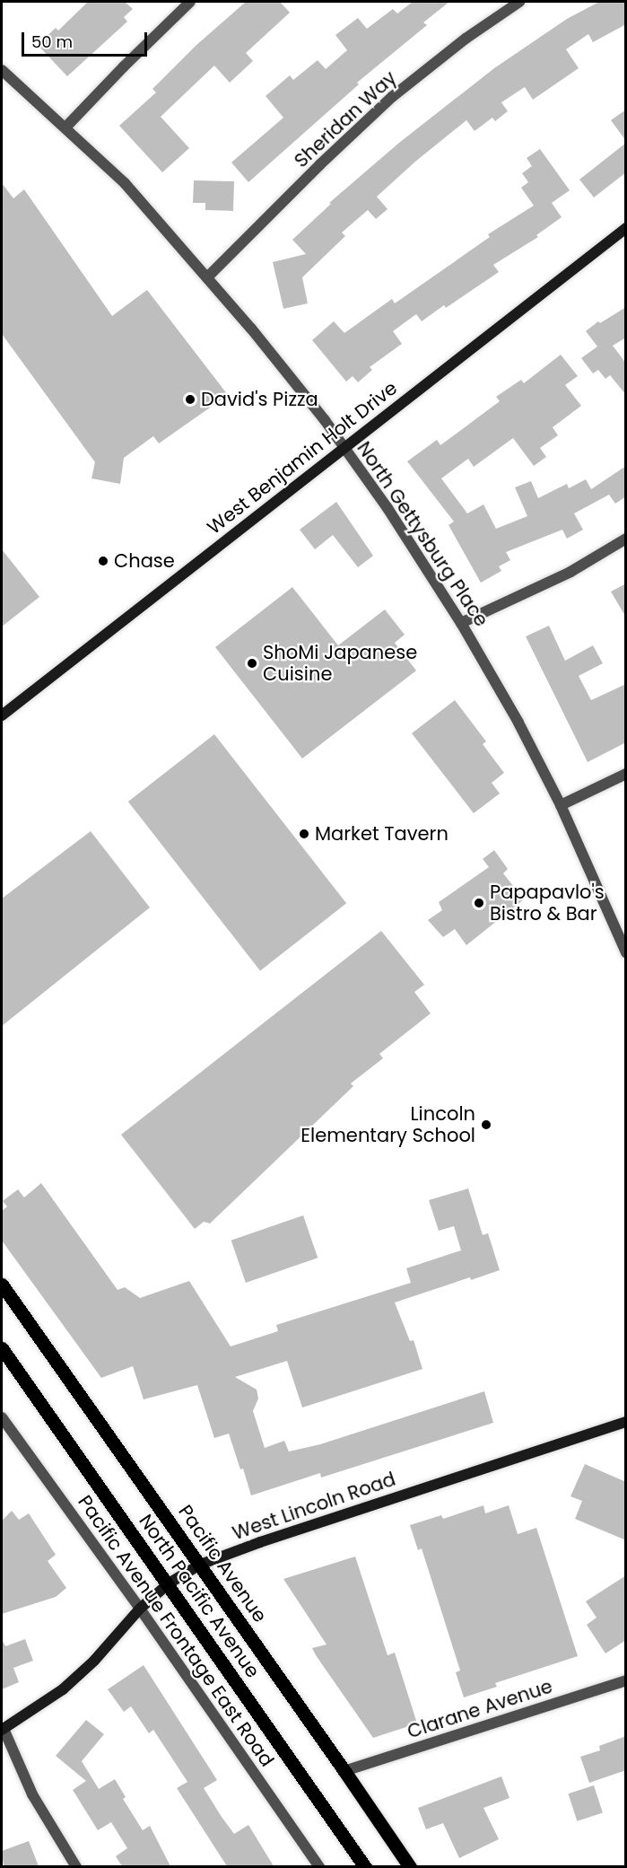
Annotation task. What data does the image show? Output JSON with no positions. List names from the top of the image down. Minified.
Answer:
{"streets":{"main road":["West Benjamin Holt Drive","West Lincoln Road","Pacific Avenue","North Pacific Avenue"],"street":["Sheridan Way","North Gettysburg Place","Pacific Avenue Frontage East Road","Clarane Avenue"]},"crossings":[["Sheridan Way","North Gettysburg Place"],["West Benjamin Holt Drive","North Gettysburg Place"],["West Lincoln Road","Pacific Avenue"],["West Lincoln Road","North Pacific Avenue"],["West Lincoln Road","Pacific Avenue Frontage East Road"],["Pacific Avenue","Clarane Avenue"]],"places":["David's Pizza","Chase","ShoMi Japanese Cuisine","Market Tavern","Papapavlo's Bistro & Bar","Lincoln Elementary School"],"scale_bar":"50 m"}
